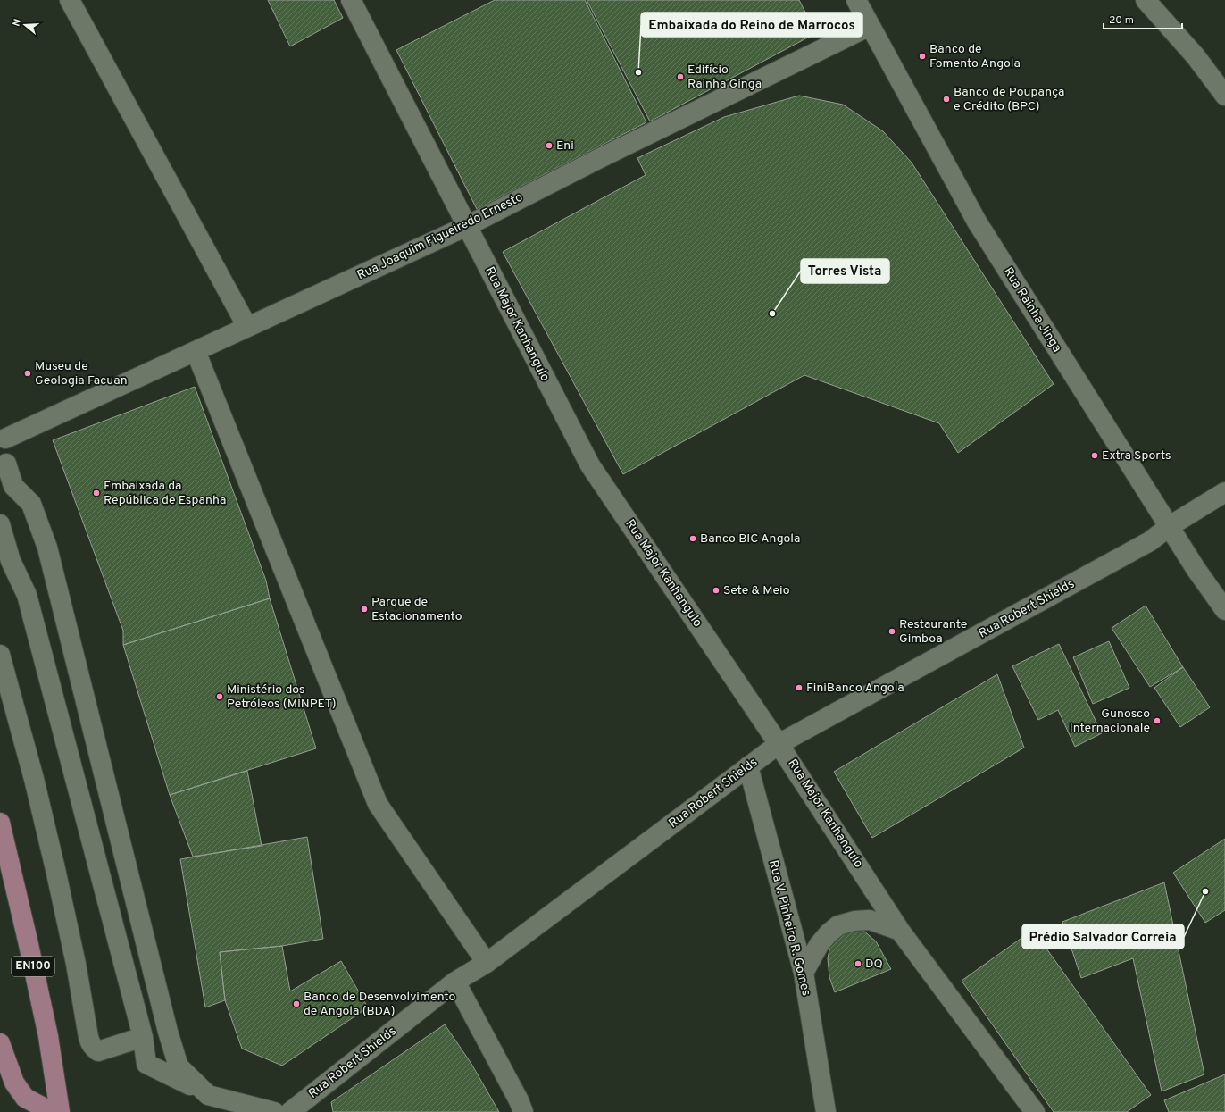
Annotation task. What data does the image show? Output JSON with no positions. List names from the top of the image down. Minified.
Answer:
{"streets":{"main road":["EN100"],"street":["Rua Joaquim Figueiredo Ernesto","Rua Rainha Jinga","Rua Major Kanhangulo","Rua Robert Shields","Rua V. Pinheiro R. Gomes"]},"crossings":[["Rua Joaquim Figueiredo Ernesto","Rua Rainha Jinga"],["Rua Joaquim Figueiredo Ernesto","Rua Major Kanhangulo"],["Rua Rainha Jinga","Rua Robert Shields"],["Rua Major Kanhangulo","Rua Robert Shields"],["Rua Robert Shields","Rua V. Pinheiro R. Gomes"]],"places":["Banco de Fomento Angola","Embaixada do Reino de Marrocos","Edifício Rainha Ginga","Banco de Poupança e Crédito (BPC)","Eni","Torres Vista","Museu de Geologia Facuan","Extra Sports","Embaixada da República de Espanha","Banco BIC Angola","Sete & Meio","Parque de Estacionamento","Restaurante Gimboa","FiniBanco Angola","Ministério dos Petróleos (MINPET)","Gunosco Internacionale","Prédio Salvador Correia","DQ","Banco de Desenvolvimento de Angola (BDA)"],"scale_bar":"20 m","north":"left"}
